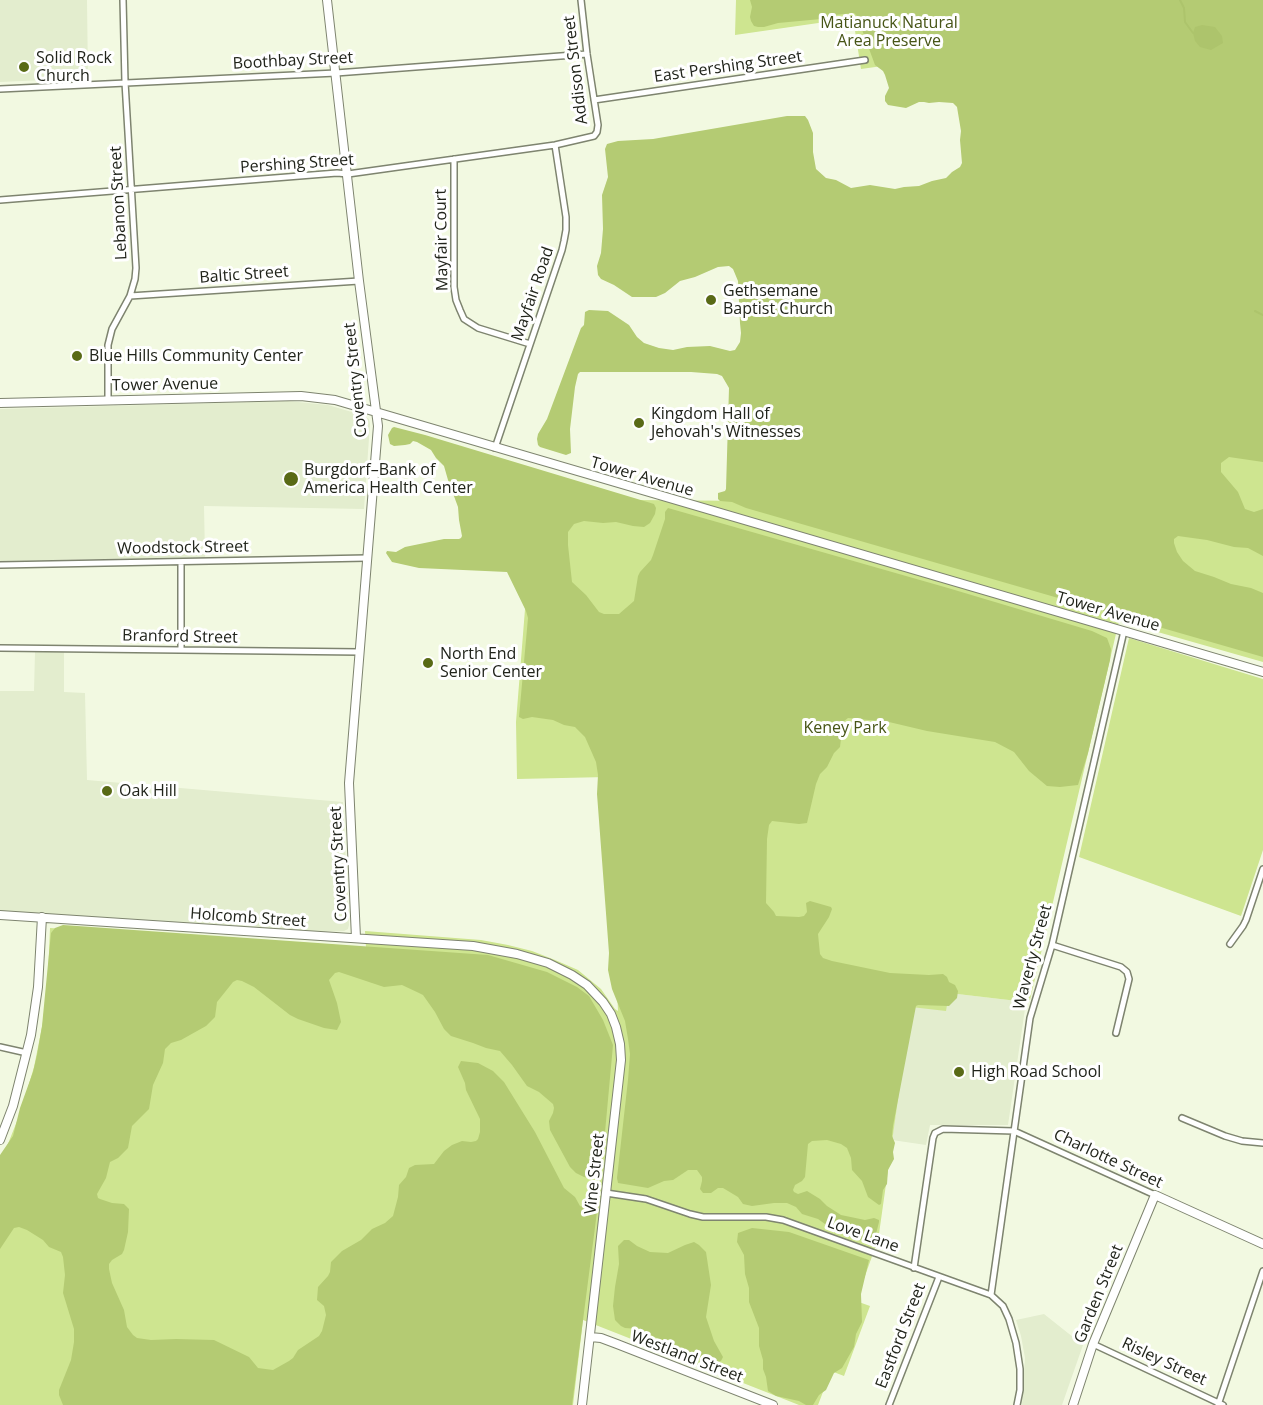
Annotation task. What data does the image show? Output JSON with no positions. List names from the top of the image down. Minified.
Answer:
{"streets":{"street":["Boothbay Street","East Pershing Street","Addison Street","Pershing Street","Lebanon Street","Mayfair Court","Baltic Street","Mayfair Road","Coventry Street","Tower Avenue","Woodstock Street","Branford Street","Holcomb Street","Waverly Street","Charlotte Street","Vine Street","Love Lane","Garden Street","Eastford Street","Westland Street","Risley Street"]},"crossings":[["Boothbay Street","Addison Street"],["Boothbay Street","Lebanon Street"],["Boothbay Street","Coventry Street"],["East Pershing Street","Addison Street"],["Addison Street","Pershing Street"],["Pershing Street","Lebanon Street"],["Pershing Street","Mayfair Court"],["Pershing Street","Mayfair Road"],["Pershing Street","Coventry Street"],["Lebanon Street","Baltic Street"],["Lebanon Street","Tower Avenue"],["Mayfair Court","Mayfair Road"],["Baltic Street","Coventry Street"],["Mayfair Road","Tower Avenue"],["Coventry Street","Tower Avenue"],["Coventry Street","Woodstock Street"],["Coventry Street","Branford Street"],["Coventry Street","Holcomb Street"],["Tower Avenue","Waverly Street"],["Holcomb Street","Vine Street"],["Waverly Street","Charlotte Street"],["Waverly Street","Love Lane"],["Charlotte Street","Love Lane"],["Charlotte Street","Garden Street"],["Vine Street","Love Lane"],["Vine Street","Westland Street"],["Love Lane","Eastford Street"],["Garden Street","Risley Street"]],"parks":["Matianuck Natural Area Preserve","Keney Park"],"places":["Solid Rock Church","Gethsemane Baptist Church","Blue Hills Community Center","Kingdom Hall of Jehovah's Witnesses","Burgdorf–Bank of America Health Center","North End Senior Center","Oak Hill","High Road School"]}
